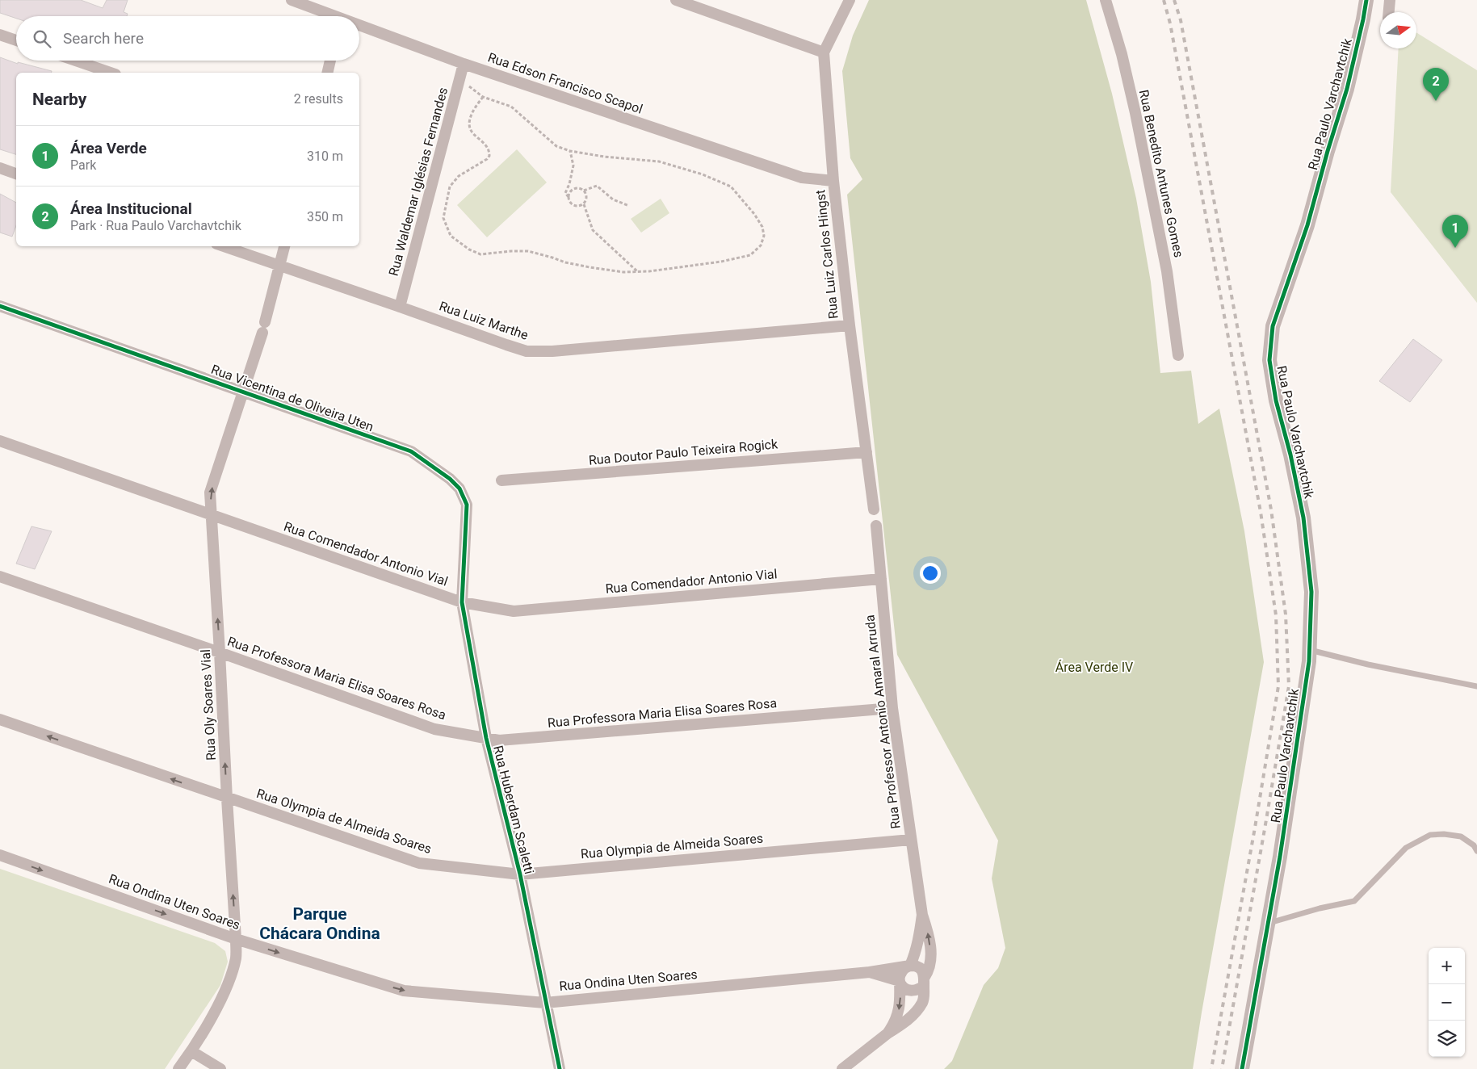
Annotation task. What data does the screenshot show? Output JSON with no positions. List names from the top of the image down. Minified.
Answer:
{"streets":{"street":["Rua Edson Francisco Scapol","Rua Paulo Varchavtchik","Rua Benedito Antunes Gomes","Rua Waldemar Iglésias Fernandes","Rua Luiz Carlos Hingst","Rua Luiz Marthe","Rua Vicentina de Oliveira Uten","Rua Doutor Paulo Teixeira Rogick","Rua Comendador Antonio Vial","Rua Professora Maria Elisa Soares Rosa","Rua Oly Soares Vial","Rua Professor Antonio Amaral Arruda","Rua Huberdam Scaletti","Rua Olympia de Almeida Soares","Rua Ondina Uten Soares"]},"crossings":[["Rua Edson Francisco Scapol","Rua Waldemar Iglésias Fernandes"],["Rua Edson Francisco Scapol","Rua Luiz Carlos Hingst"],["Rua Waldemar Iglésias Fernandes","Rua Luiz Marthe"],["Rua Luiz Carlos Hingst","Rua Luiz Marthe"],["Rua Luiz Carlos Hingst","Rua Doutor Paulo Teixeira Rogick"],["Rua Luiz Marthe","Rua Oly Soares Vial"],["Rua Vicentina de Oliveira Uten","Rua Comendador Antonio Vial"],["Rua Vicentina de Oliveira Uten","Rua Oly Soares Vial"],["Rua Vicentina de Oliveira Uten","Rua Huberdam Scaletti"],["Rua Comendador Antonio Vial","Rua Oly Soares Vial"],["Rua Comendador Antonio Vial","Rua Professor Antonio Amaral Arruda"],["Rua Comendador Antonio Vial","Rua Huberdam Scaletti"],["Rua Professora Maria Elisa Soares Rosa","Rua Oly Soares Vial"],["Rua Professora Maria Elisa Soares Rosa","Rua Professor Antonio Amaral Arruda"],["Rua Professora Maria Elisa Soares Rosa","Rua Huberdam Scaletti"],["Rua Oly Soares Vial","Rua Olympia de Almeida Soares"],["Rua Oly Soares Vial","Rua Ondina Uten Soares"],["Rua Professor Antonio Amaral Arruda","Rua Olympia de Almeida Soares"],["Rua Huberdam Scaletti","Rua Olympia de Almeida Soares"],["Rua Huberdam Scaletti","Rua Ondina Uten Soares"]],"one_way":["Rua Oly Soares Vial","Rua Ondina Uten Soares"],"districts":["Parque Chácara Ondina"],"parks":["Área Verde IV"],"north":"right","page":{"search":"Search here","pins":["2","1"],"heading":["Nearby","2 results"],"list":[{"mark":"1","name":"Área Verde","note":"Park","value":"310 m"},{"mark":"2","name":"Área Institucional","note":"Park · Rua Paulo Varchavtchik","value":"350 m"}],"map_buttons":["+","−"]}}
